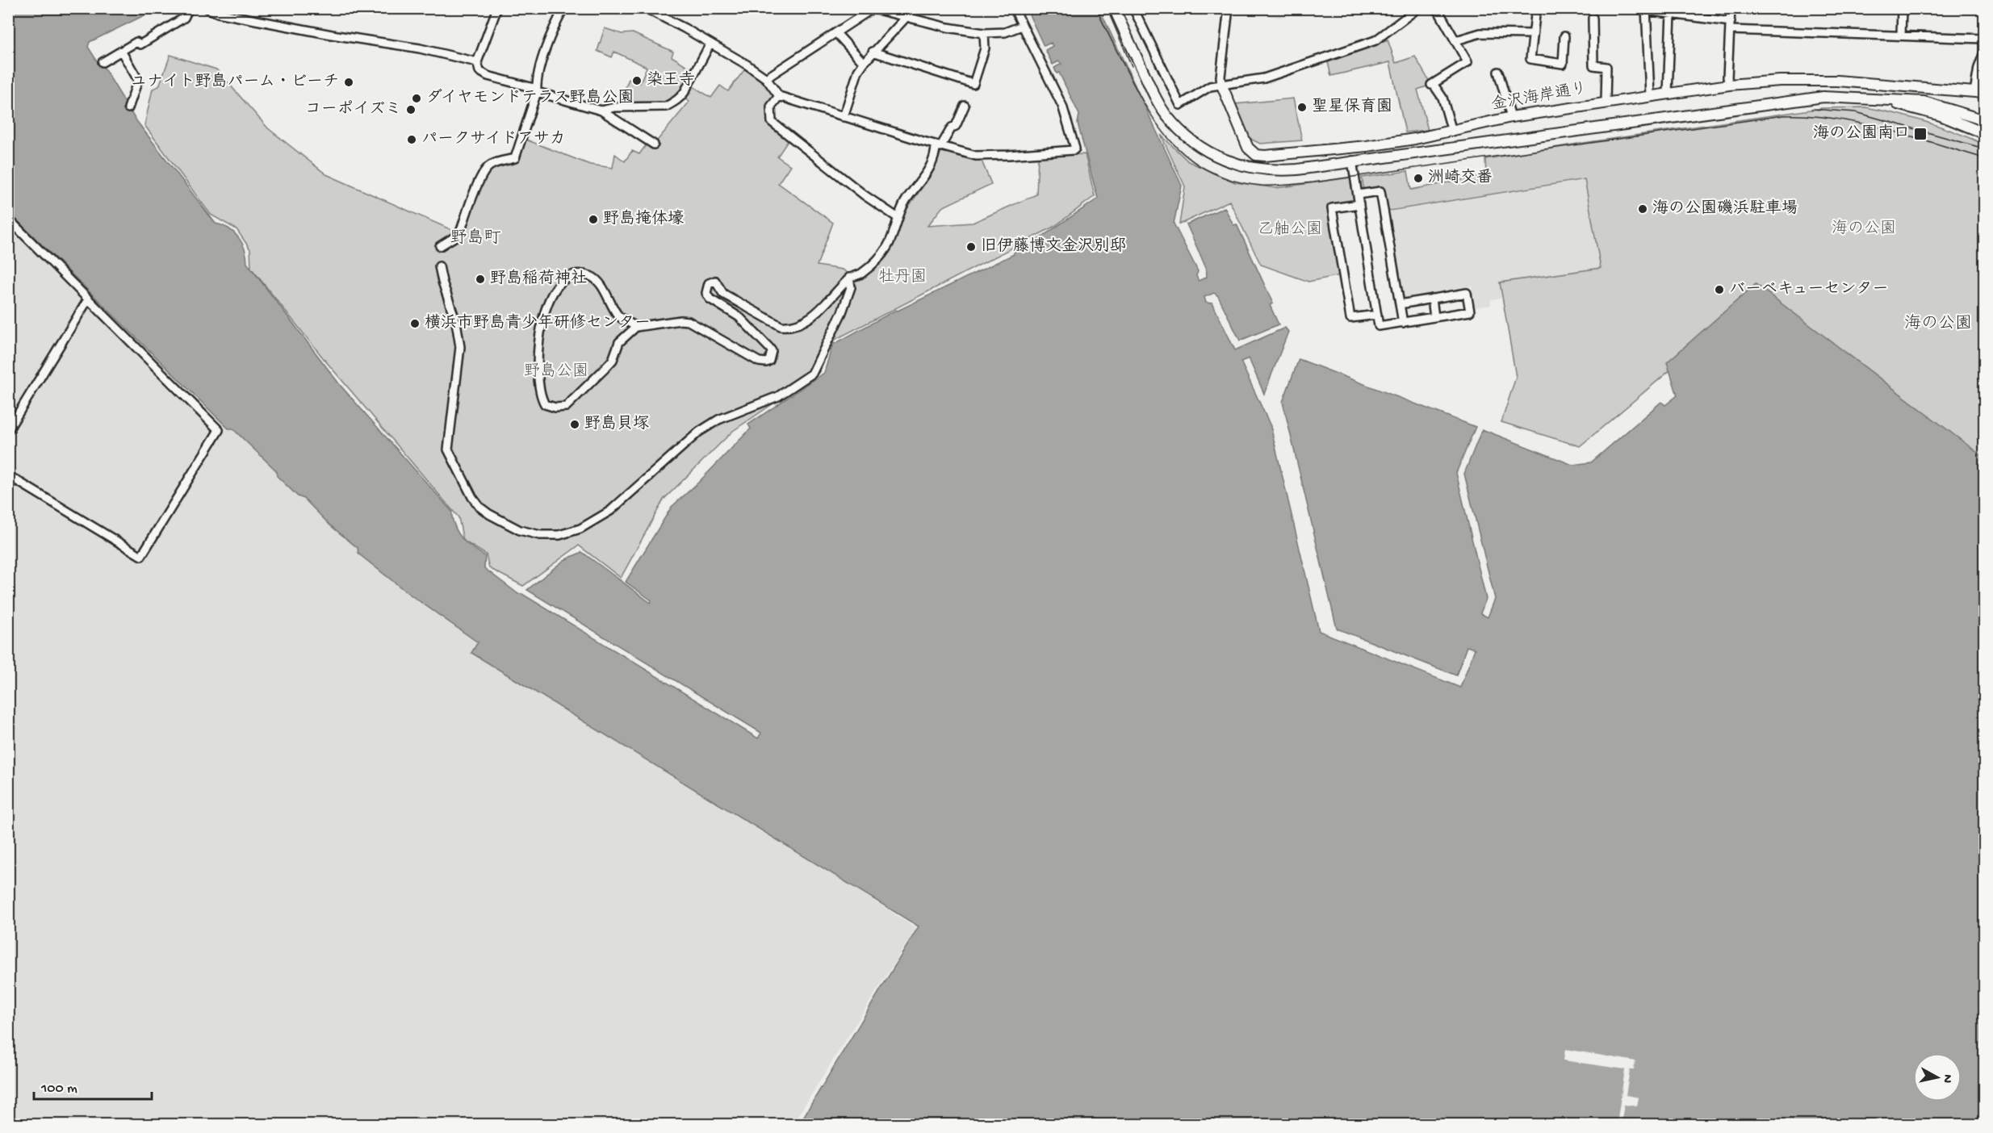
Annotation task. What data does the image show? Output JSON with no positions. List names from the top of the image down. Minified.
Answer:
{"streets":{"street":["金沢海岸通り"]},"districts":["野島町","海の公園"],"parks":["海の公園","乙舳公園","牡丹園","野島公園"],"places":{"other":["染王寺","ユナイト野島パーム・ビーチ","ダイヤモンドテラス野島公園","聖星保育園","コーポイズミ","パークサイドアサカ","洲崎交番","海の公園磯浜駐車場","野島掩体壕","旧伊藤博文金沢別邸","野島稲荷神社","バーベキューセンター","横浜市野島青少年研修センター","野島貝塚"],"transit":["海の公園南口"]},"scale_bar":"100 m","north":"right"}
